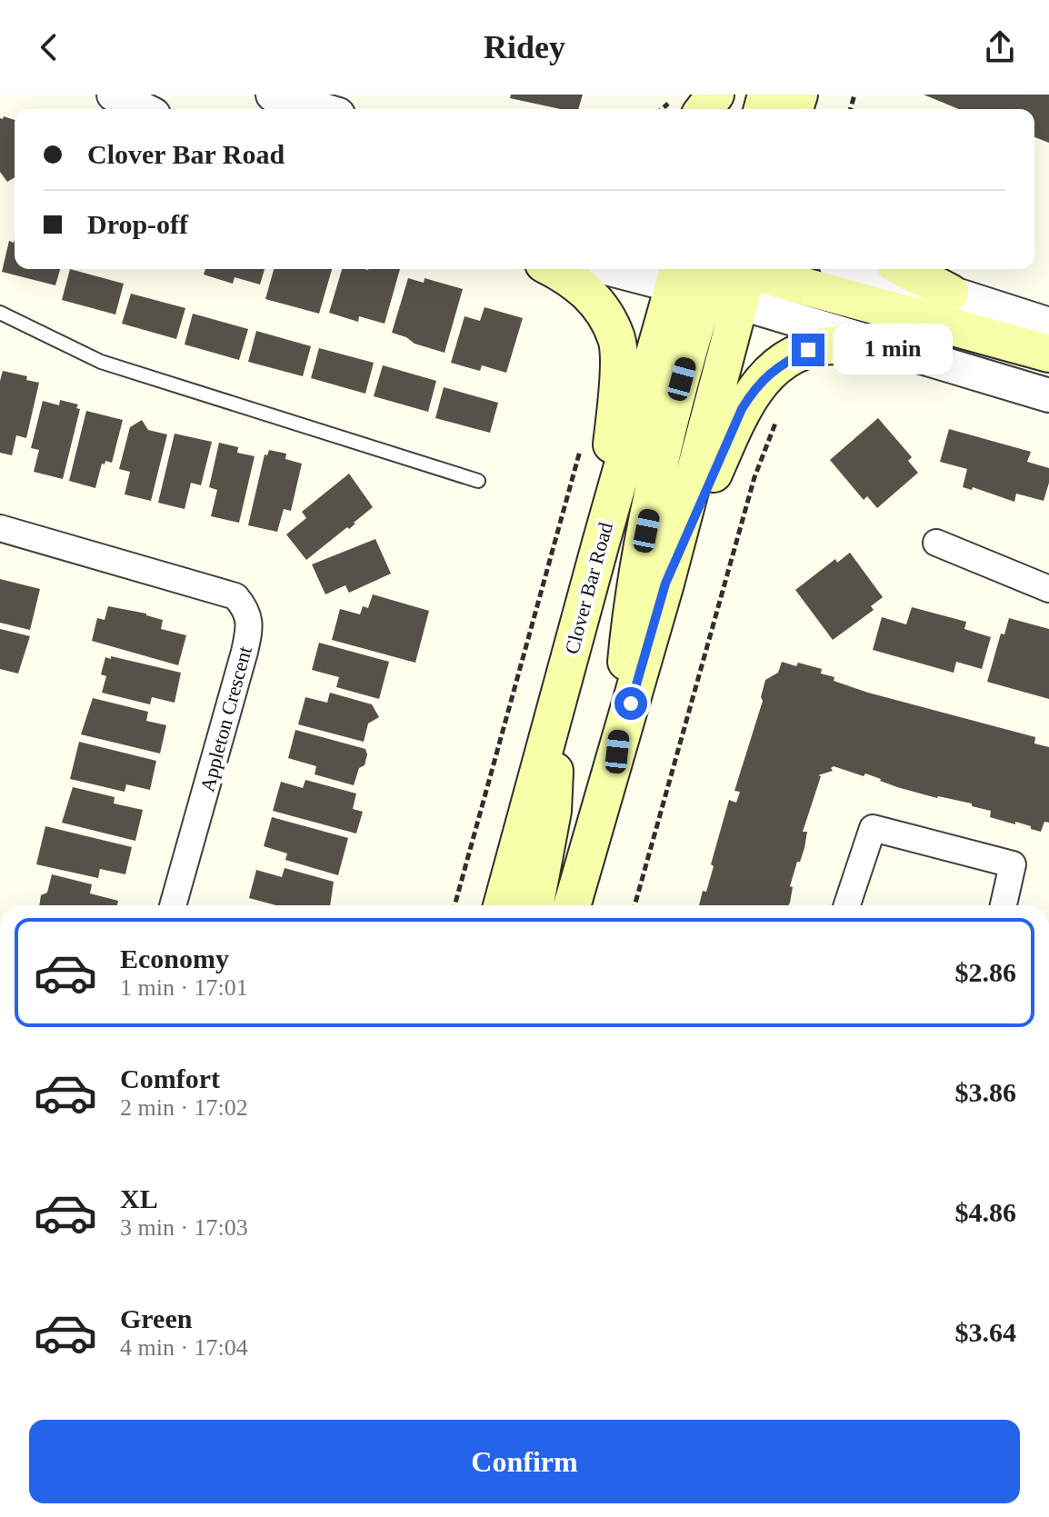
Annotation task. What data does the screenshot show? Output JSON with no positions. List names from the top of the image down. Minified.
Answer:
{"streets":{"main road":["Clover Bar Road"],"street":["Appleton Crescent"]},"page":{"header":"Ridey","banner":["Clover Bar Road","Drop-off"],"bubble":"1 min","list":[{"name":"Economy","note":"1 min · 17:01","value":"$2.86"},{"name":"Comfort","note":"2 min · 17:02","value":"$3.86"},{"name":"XL","note":"3 min · 17:03","value":"$4.86"},{"name":"Green","note":"4 min · 17:04","value":"$3.64"}],"buttons":"Confirm"}}
